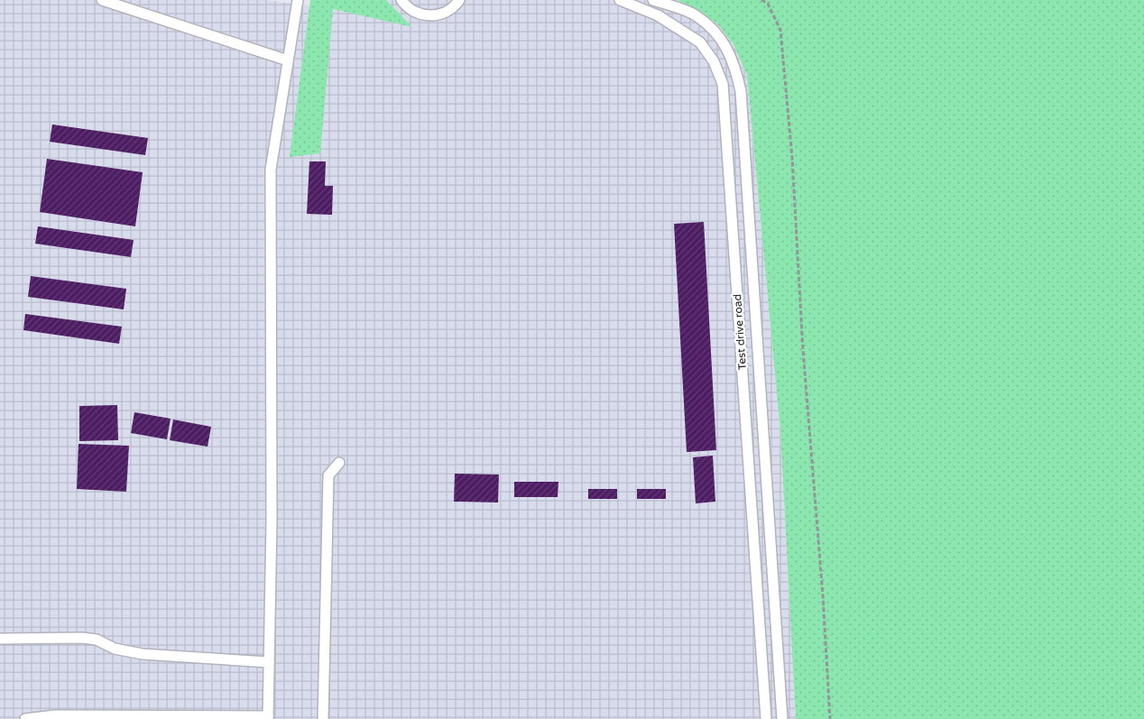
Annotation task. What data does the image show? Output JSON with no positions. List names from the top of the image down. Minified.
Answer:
{"streets":{"lane":["Test drive road"]}}
